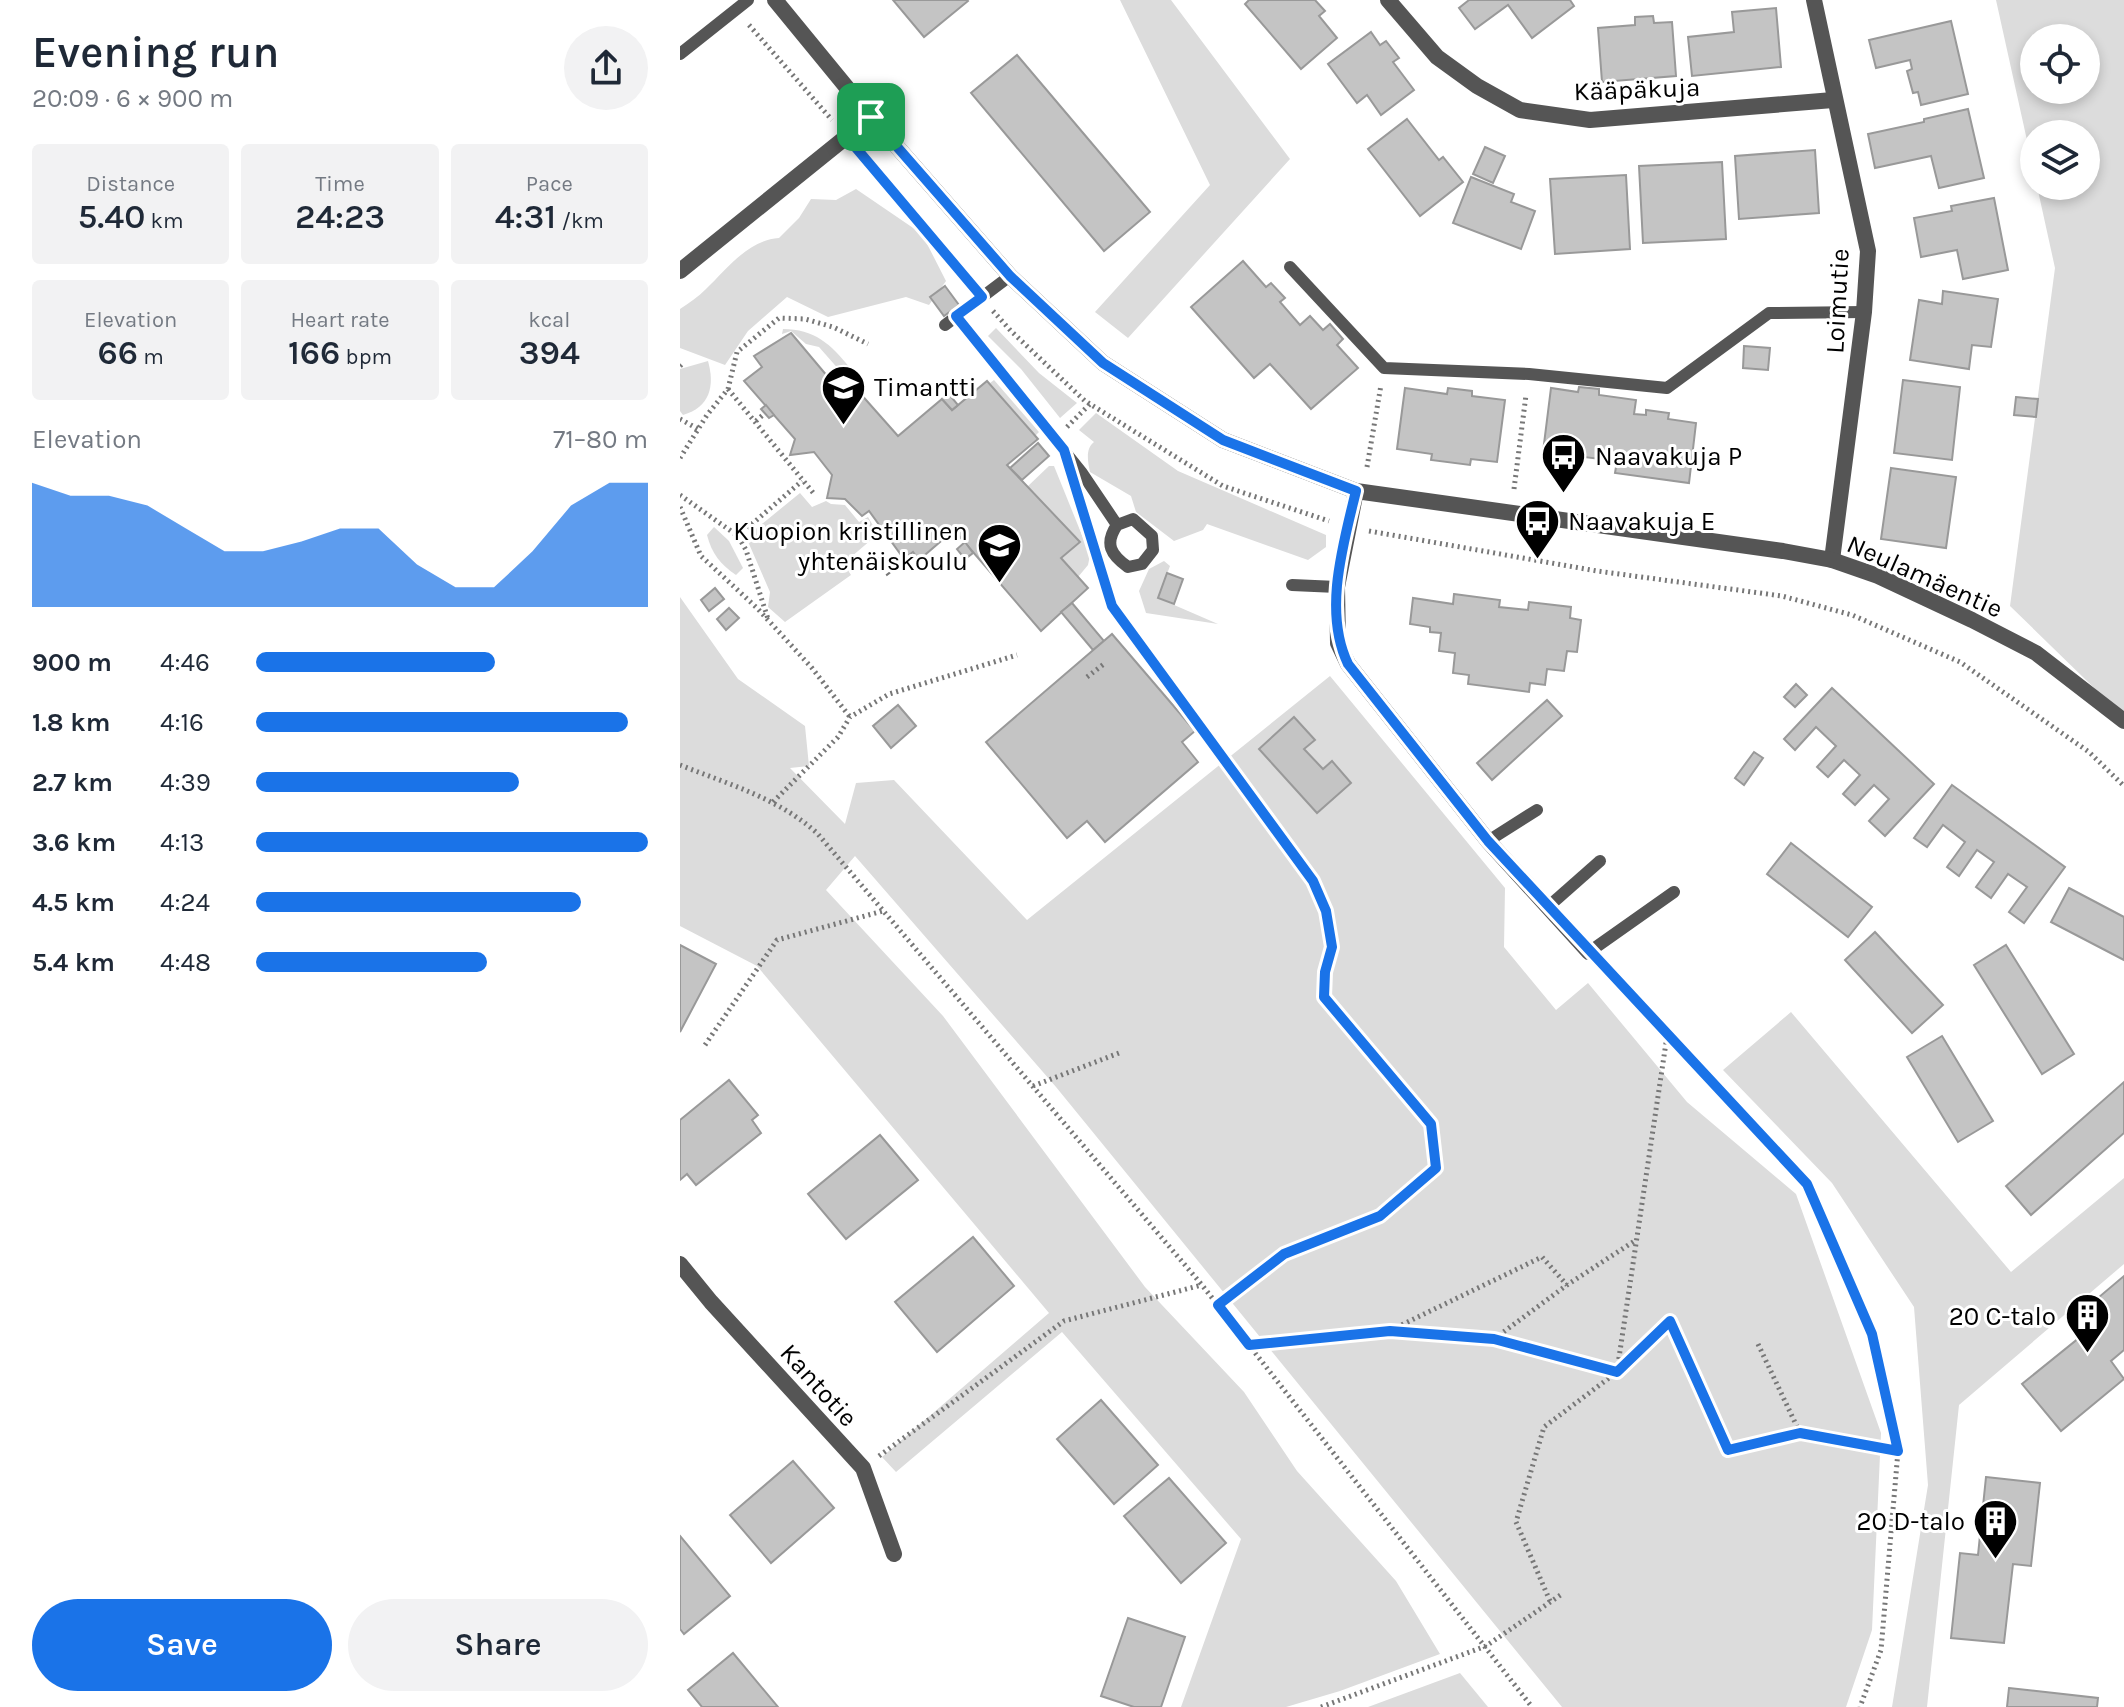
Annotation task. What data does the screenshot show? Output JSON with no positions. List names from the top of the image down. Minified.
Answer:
{"streets":{"street":["Kääpäkuja","Loimutie","Neulamäentie","Kantotie"]},"crossings":[["Kääpäkuja","Loimutie"],["Loimutie","Neulamäentie"]],"places":{"school or university":["Timantti","Kuopion kristillinen yhtenäiskoulu"],"bus stop":["Naavakuja P","Naavakuja E"],"building":["20 C-talo","20 D-talo"]},"page":{"heading":["Evening run","20:09 · 6 × 900 m"],"stats":[["Distance","5.40 km"],["Time","24:23"],["Pace","4:31 /km"],["Elevation","66 m"],["Heart rate","166 bpm"],["kcal","394"]],"chart":["Elevation","71–80 m"],"list":[{"name":"900 m","note":"4:46"},{"name":"1.8 km","note":"4:16"},{"name":"2.7 km","note":"4:39"},{"name":"3.6 km","note":"4:13"},{"name":"4.5 km","note":"4:24"},{"name":"5.4 km","note":"4:48"}],"buttons":["Save","Share"]}}
